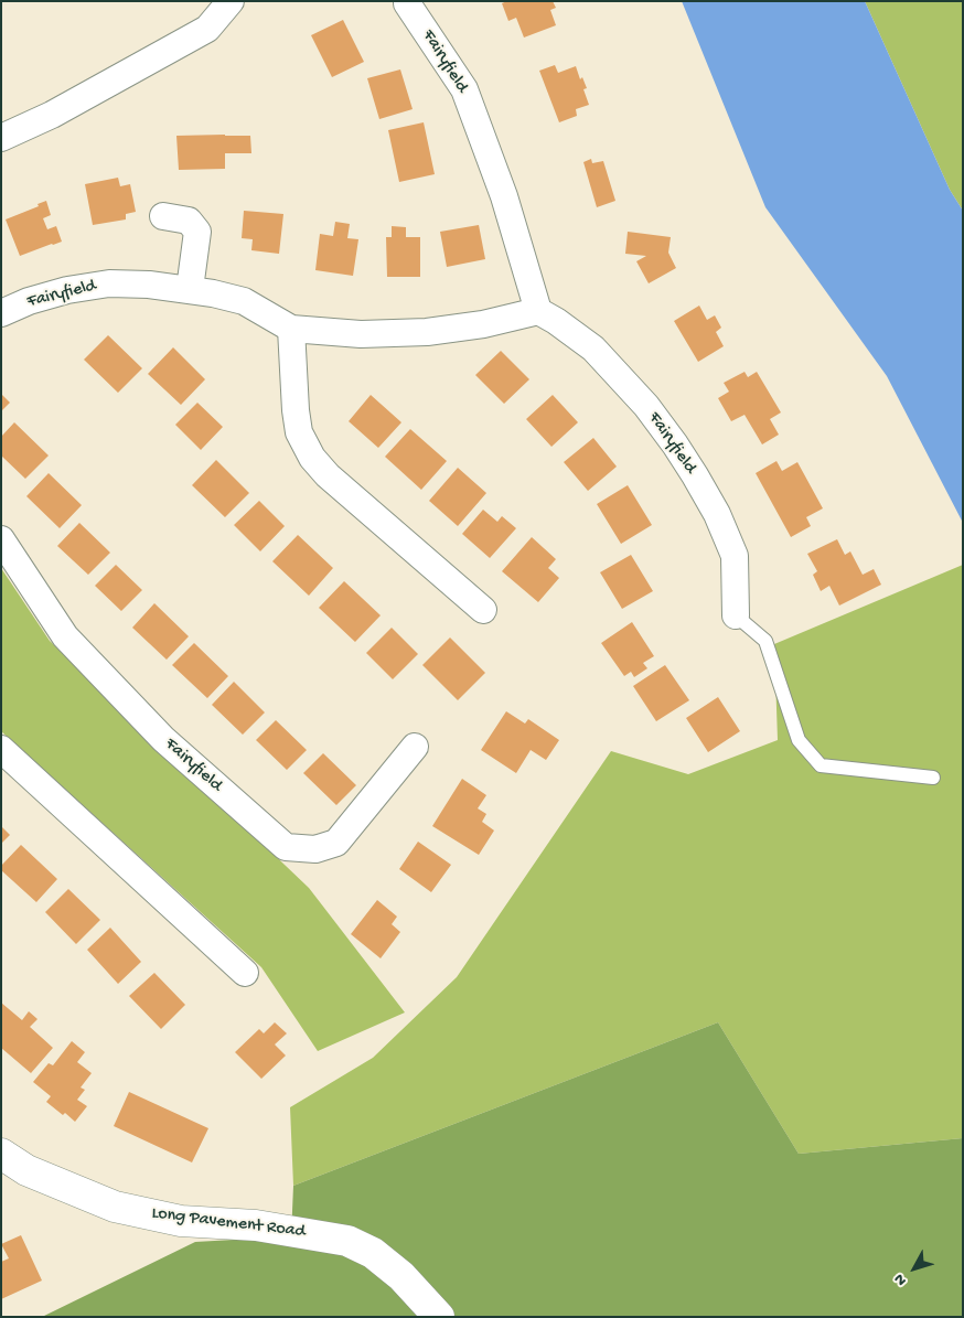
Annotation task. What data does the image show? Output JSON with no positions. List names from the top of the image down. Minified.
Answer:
{"streets":{"main road":["Long Pavement Road"],"street":["Fairyfield"]},"north":"bottom left"}
